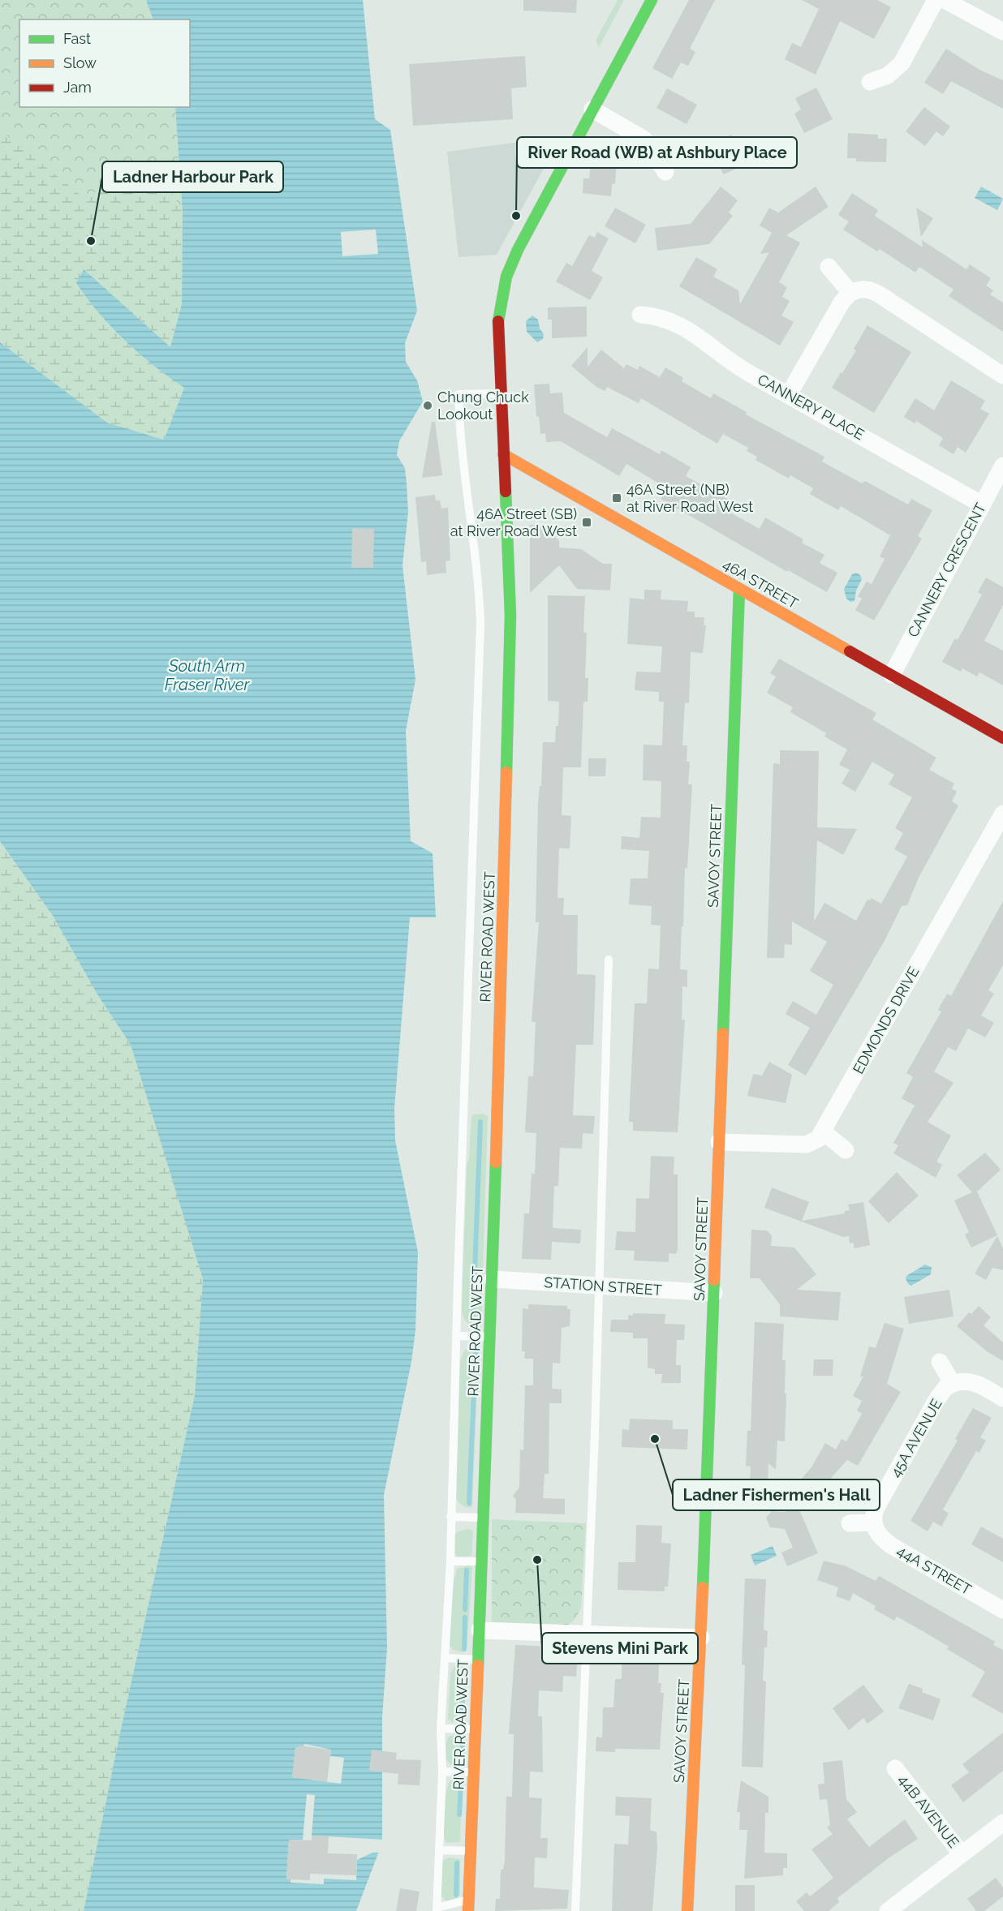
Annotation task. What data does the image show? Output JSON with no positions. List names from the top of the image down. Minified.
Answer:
{"streets":{"main road":["46A STREET","SAVOY STREET","RIVER ROAD WEST"],"street":["CANNERY PLACE","CANNERY CRESCENT","EDMONDS DRIVE","STATION STREET","45A AVENUE","44A STREET","44B AVENUE"]},"crossings":[["CANNERY PLACE","CANNERY CRESCENT"],["CANNERY CRESCENT","46A STREET"],["46A STREET","SAVOY STREET"],["46A STREET","RIVER ROAD WEST"],["SAVOY STREET","EDMONDS DRIVE"],["SAVOY STREET","STATION STREET"],["RIVER ROAD WEST","STATION STREET"],["45A AVENUE","44A STREET"]],"water":["South Arm Fraser River"],"places":{"other":["River Road (WB) at Ashbury Place","Ladner Harbour Park","Chung Chuck Lookout","Ladner Fishermen's Hall","Stevens Mini Park"],"transit":["46A Street (NB) at River Road West","46A Street (SB) at River Road West"]},"legend":["Fast","Slow","Jam"]}
